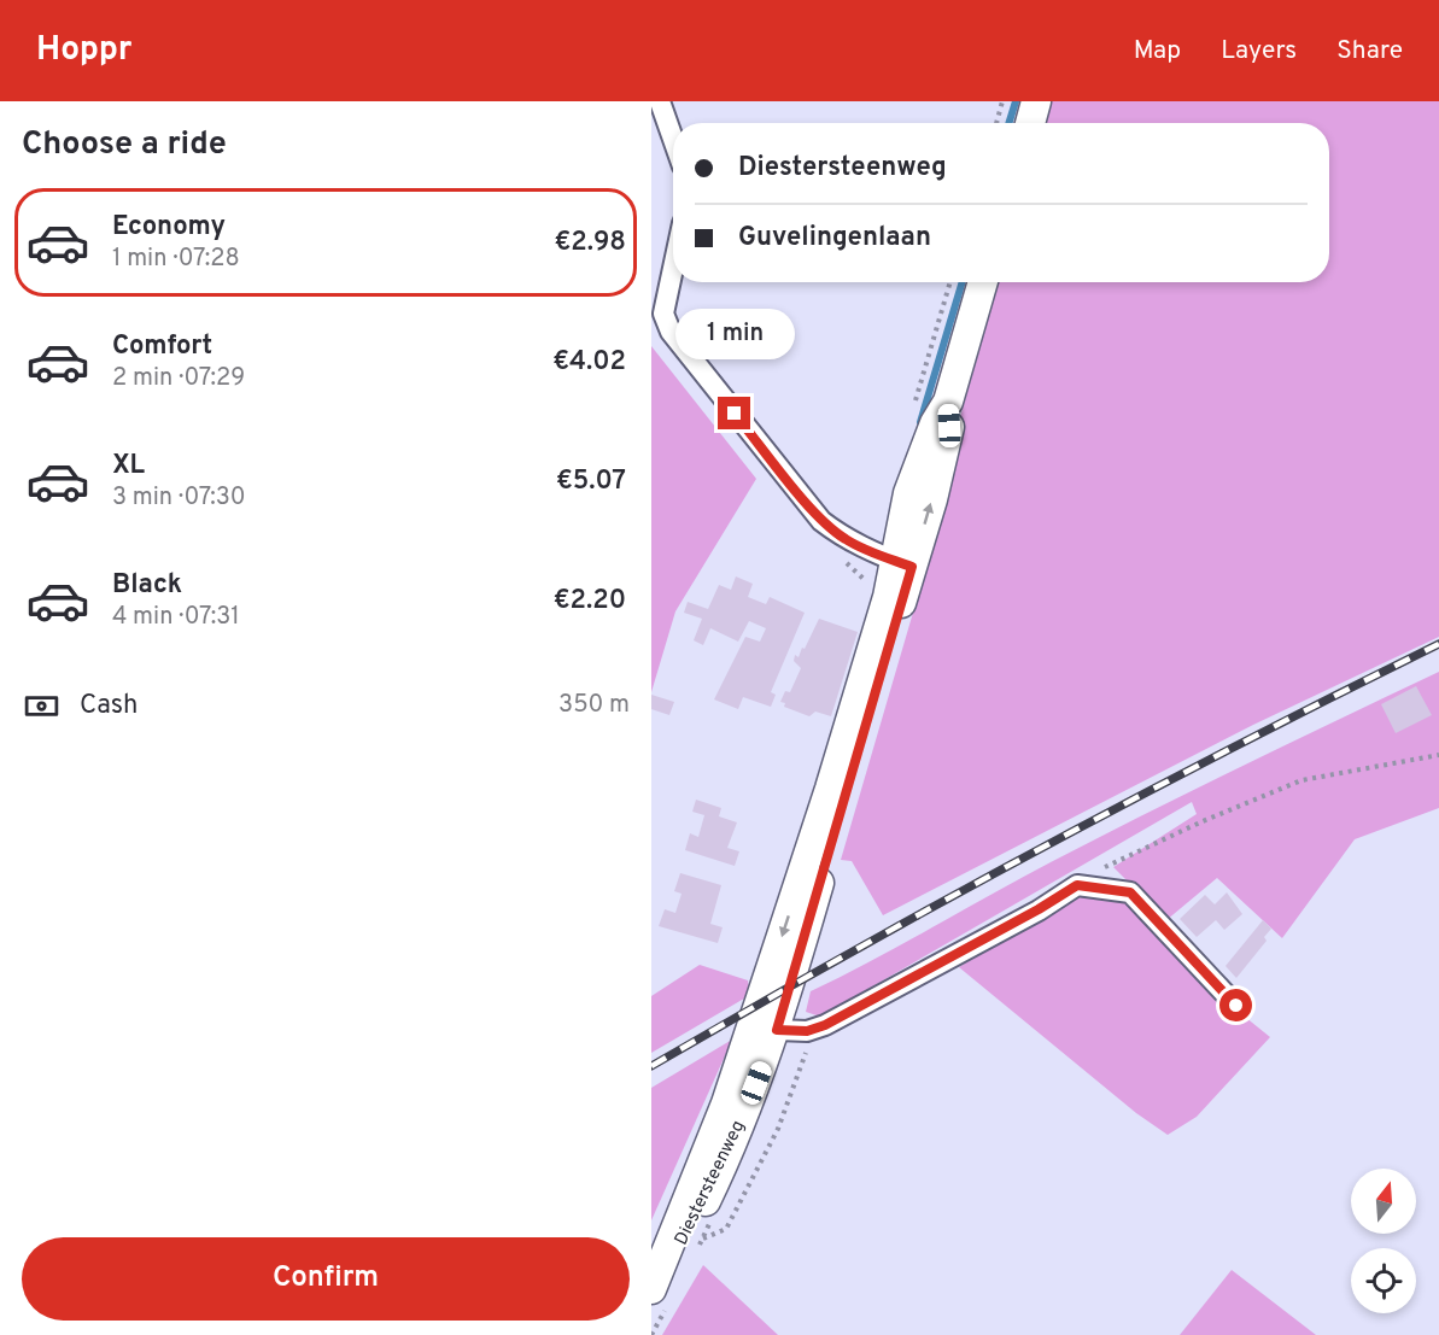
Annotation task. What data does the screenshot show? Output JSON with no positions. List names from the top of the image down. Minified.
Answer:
{"streets":{"main road":["Diestersteenweg"]},"north":"top","page":{"header":"Hoppr","nav":["Map","Layers","Share"],"heading":"Choose a ride","banner":["Diestersteenweg","Guvelingenlaan"],"list":[{"name":"Economy","note":"1 min · 07:28","value":"€2.98"},{"name":"Comfort","note":"2 min · 07:29","value":"€4.02"},{"name":"XL","note":"3 min · 07:30","value":"€5.07"},{"name":"Black","note":"4 min · 07:31","value":"€2.20"}],"bubble":"1 min","pay":["Cash","350 m"],"buttons":"Confirm"}}
